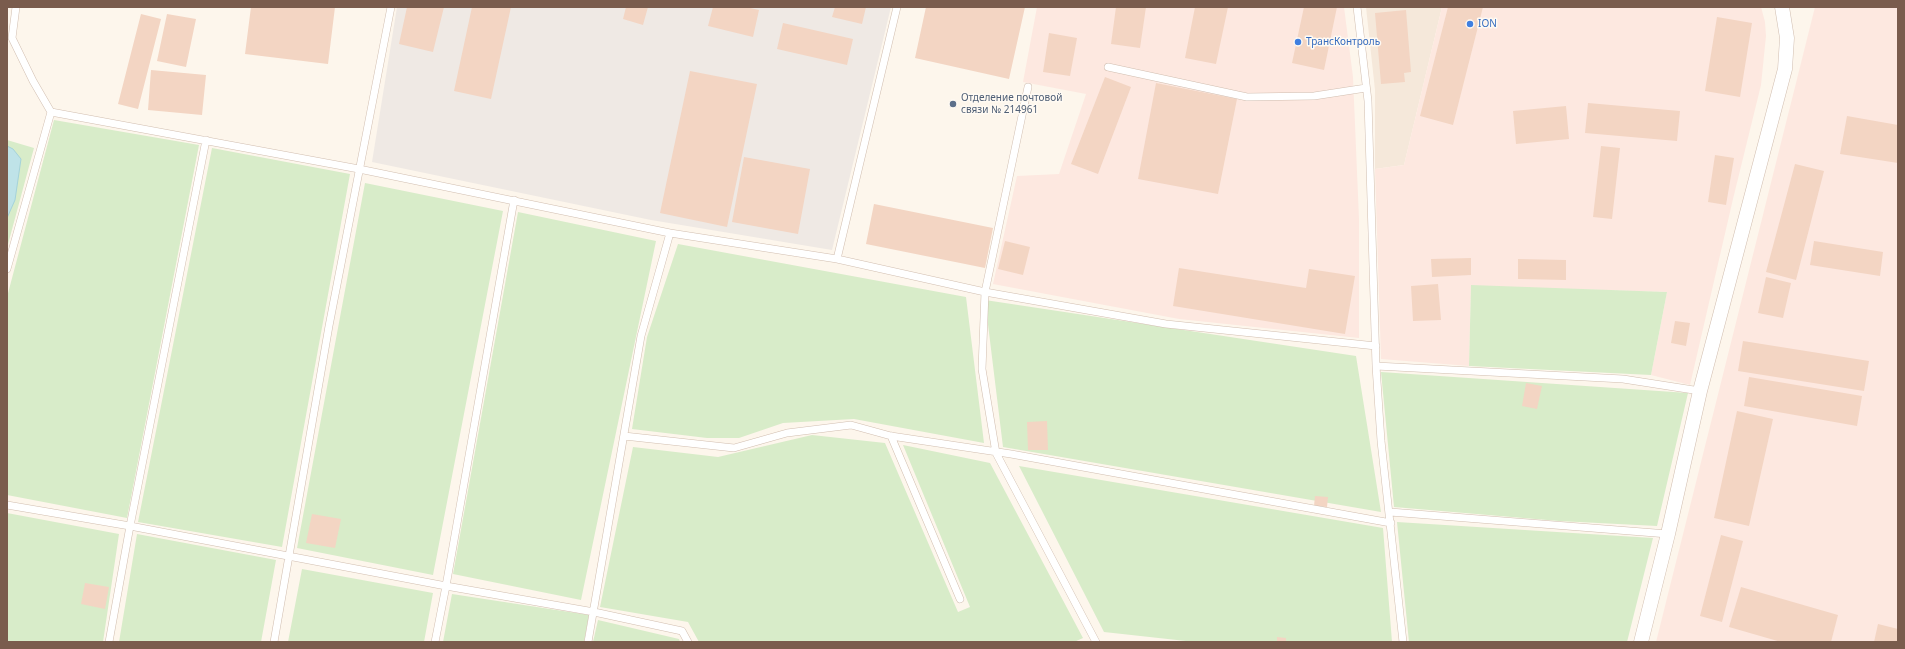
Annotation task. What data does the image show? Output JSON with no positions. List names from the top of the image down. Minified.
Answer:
{"places":["ION","ТрансКонтроль","Отделение почтовой связи № 214961"]}
